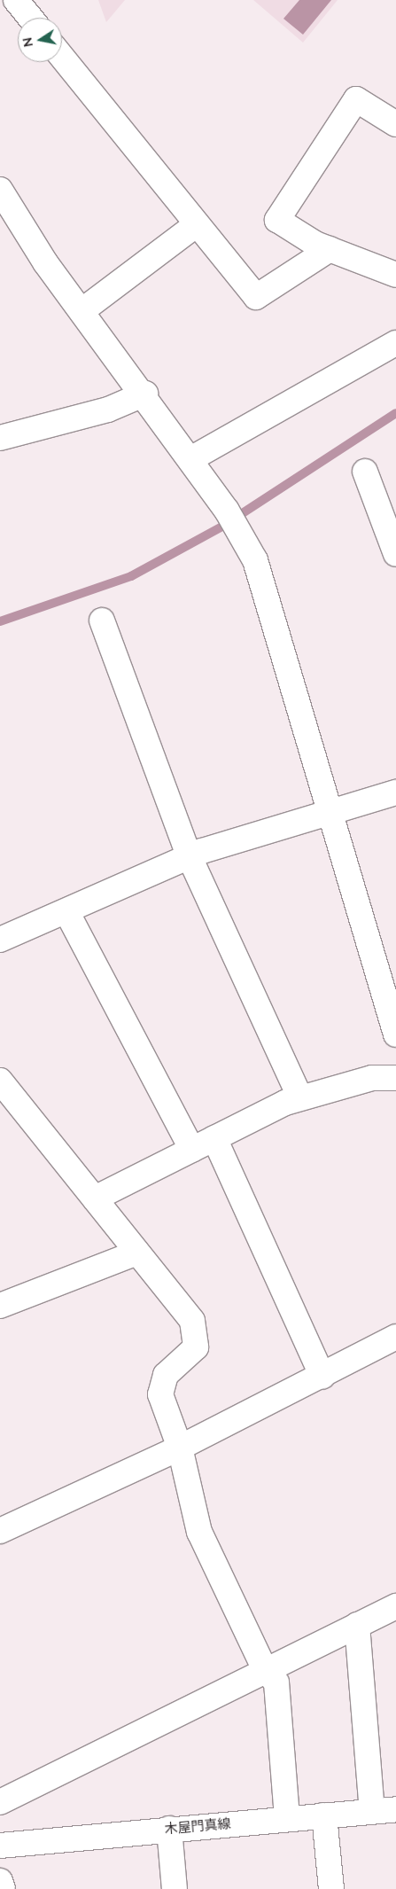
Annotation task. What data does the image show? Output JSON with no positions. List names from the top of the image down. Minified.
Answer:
{"streets":{"street":["木屋門真線"]},"north":"left"}
